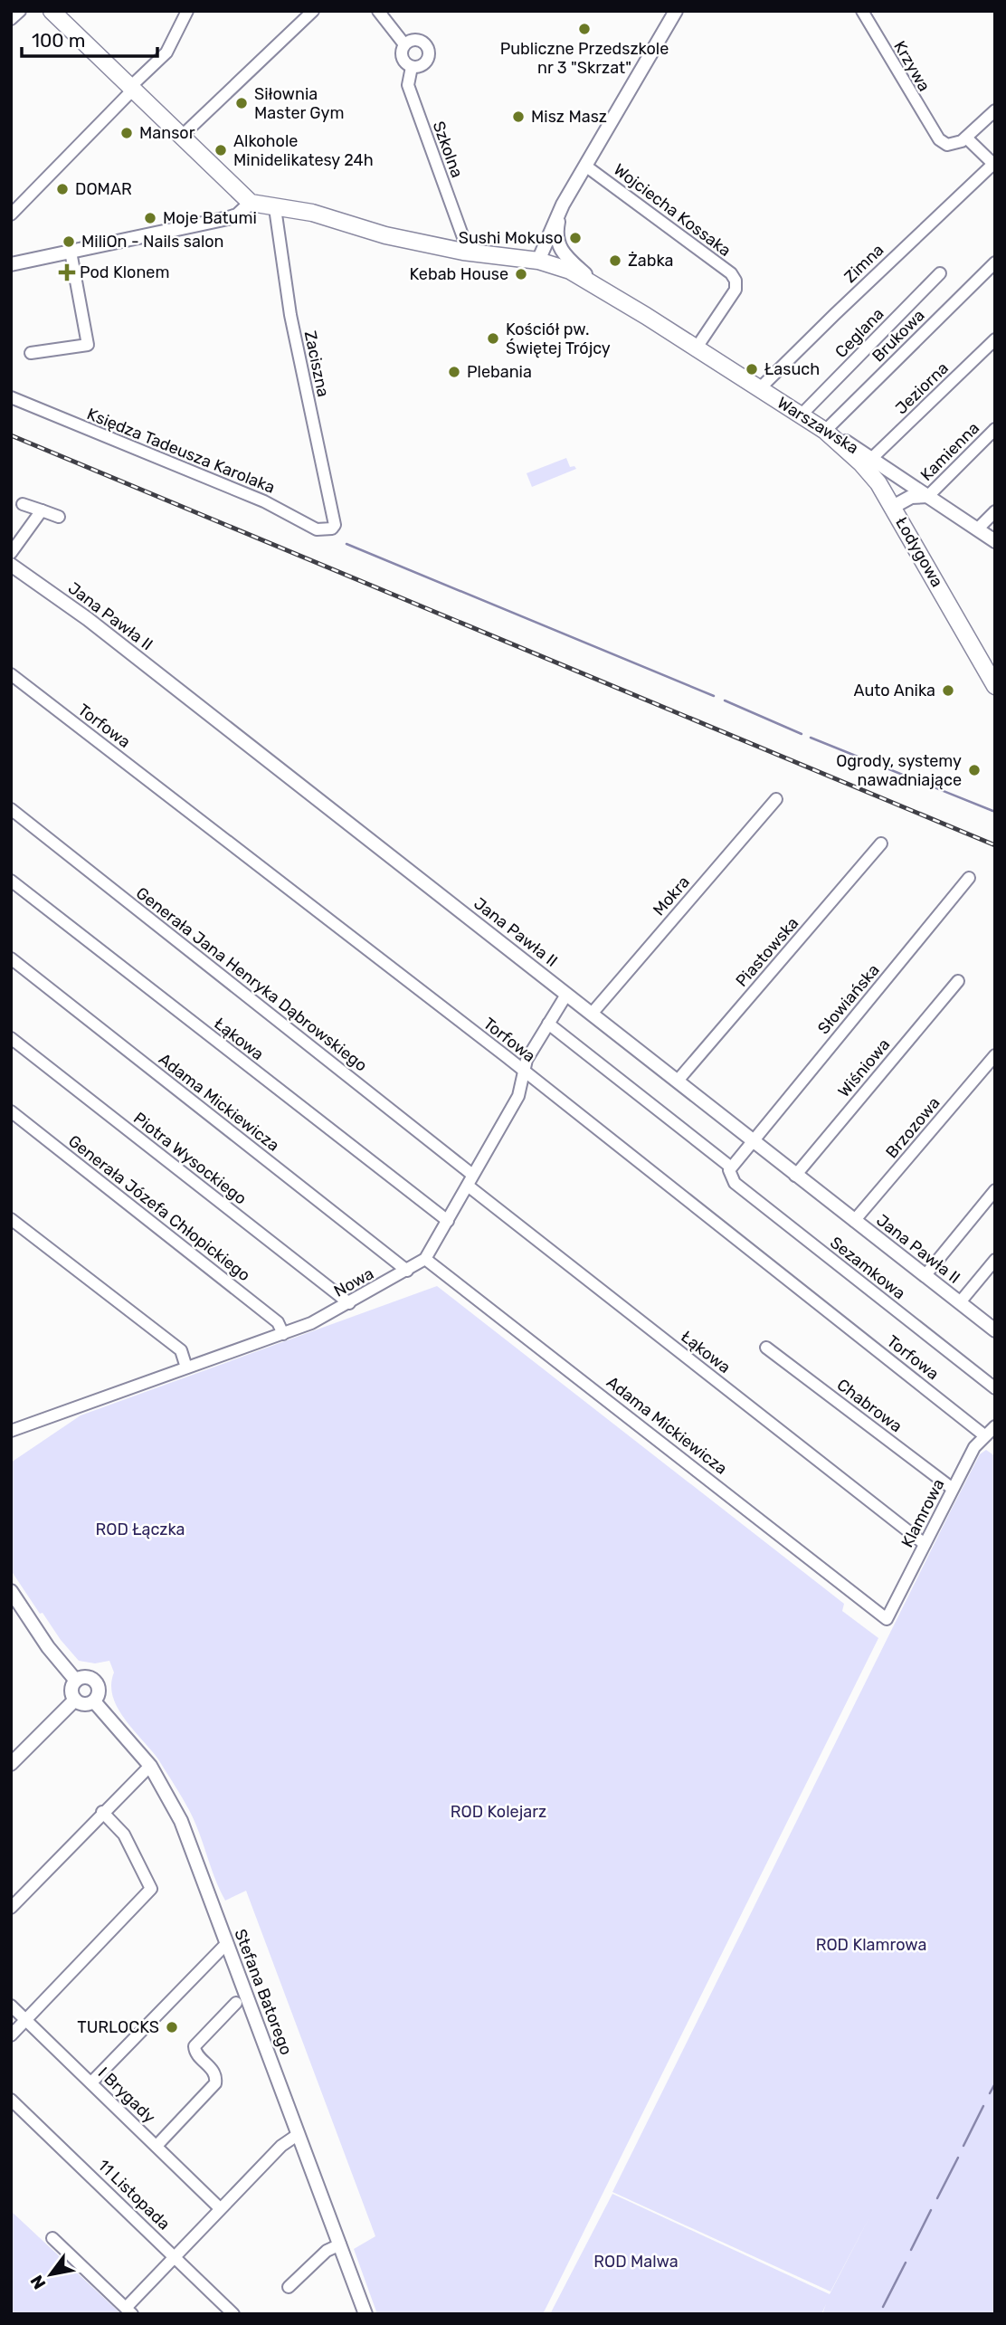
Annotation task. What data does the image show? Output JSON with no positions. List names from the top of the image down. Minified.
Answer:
{"streets":{"main road":["Warszawska","Łodygowa"],"street":["Krzywa","Szkolna","Wojciecha Kossaka","Zimna","Ceglana","Brukowa","Zaciszna","Jeziorna","Księdza Tadeusza Karolaka","Kamienna","Jana Pawła II","Torfowa","Mokra","Piastowska","Generała Jana Henryka Dąbrowskiego","Słowiańska","Łąkowa","Wiśniowa","Adama Mickiewicza","Brzozowa","Piotra Wysockiego","Generała Józefa Chłopickiego","Sezamkowa","Nowa","Chabrowa","Klamrowa","Stefana Batorego","I Brygady","11 Listopada"]},"crossings":[["Wojciecha Kossaka","Warszawska"],["Zimna","Warszawska"],["Ceglana","Warszawska"],["Brukowa","Warszawska"],["Brukowa","Łodygowa"],["Zaciszna","Warszawska"],["Zaciszna","Księdza Tadeusza Karolaka"],["Jeziorna","Warszawska"],["Warszawska","Kamienna"],["Warszawska","Łodygowa"],["Jana Pawła II","Mokra"],["Jana Pawła II","Piastowska"],["Jana Pawła II","Słowiańska"],["Jana Pawła II","Wiśniowa"],["Jana Pawła II","Brzozowa"],["Jana Pawła II","Nowa"],["Torfowa","Nowa"],["Torfowa","Klamrowa"],["Generała Jana Henryka Dąbrowskiego","Nowa"],["Łąkowa","Nowa"],["Łąkowa","Klamrowa"],["Adama Mickiewicza","Nowa"],["Adama Mickiewicza","Klamrowa"],["Piotra Wysockiego","Nowa"],["Generała Józefa Chłopickiego","Nowa"],["Sezamkowa","Nowa"],["Chabrowa","Klamrowa"]],"parks":["ROD Łączka","ROD Kolejarz","ROD Klamrowa","ROD Malwa"],"places":{"other":["Publiczne Przedszkole nr 3 \"Skrzat\"","Siłownia Master Gym","Misz Masz","Mansor","Alkohole Minidelikatesy 24h","DOMAR","Moje Batumi","Sushi Mokuso","MiliOn - Nails salon","Żabka","Kebab House","Kościół pw. Świętej Trójcy","Łasuch","Plebania","Auto Anika","Ogrody, systemy nawadniające","TURLOCKS"],"health":["Pod Klonem"]},"scale_bar":"100 m","north":"bottom left"}
